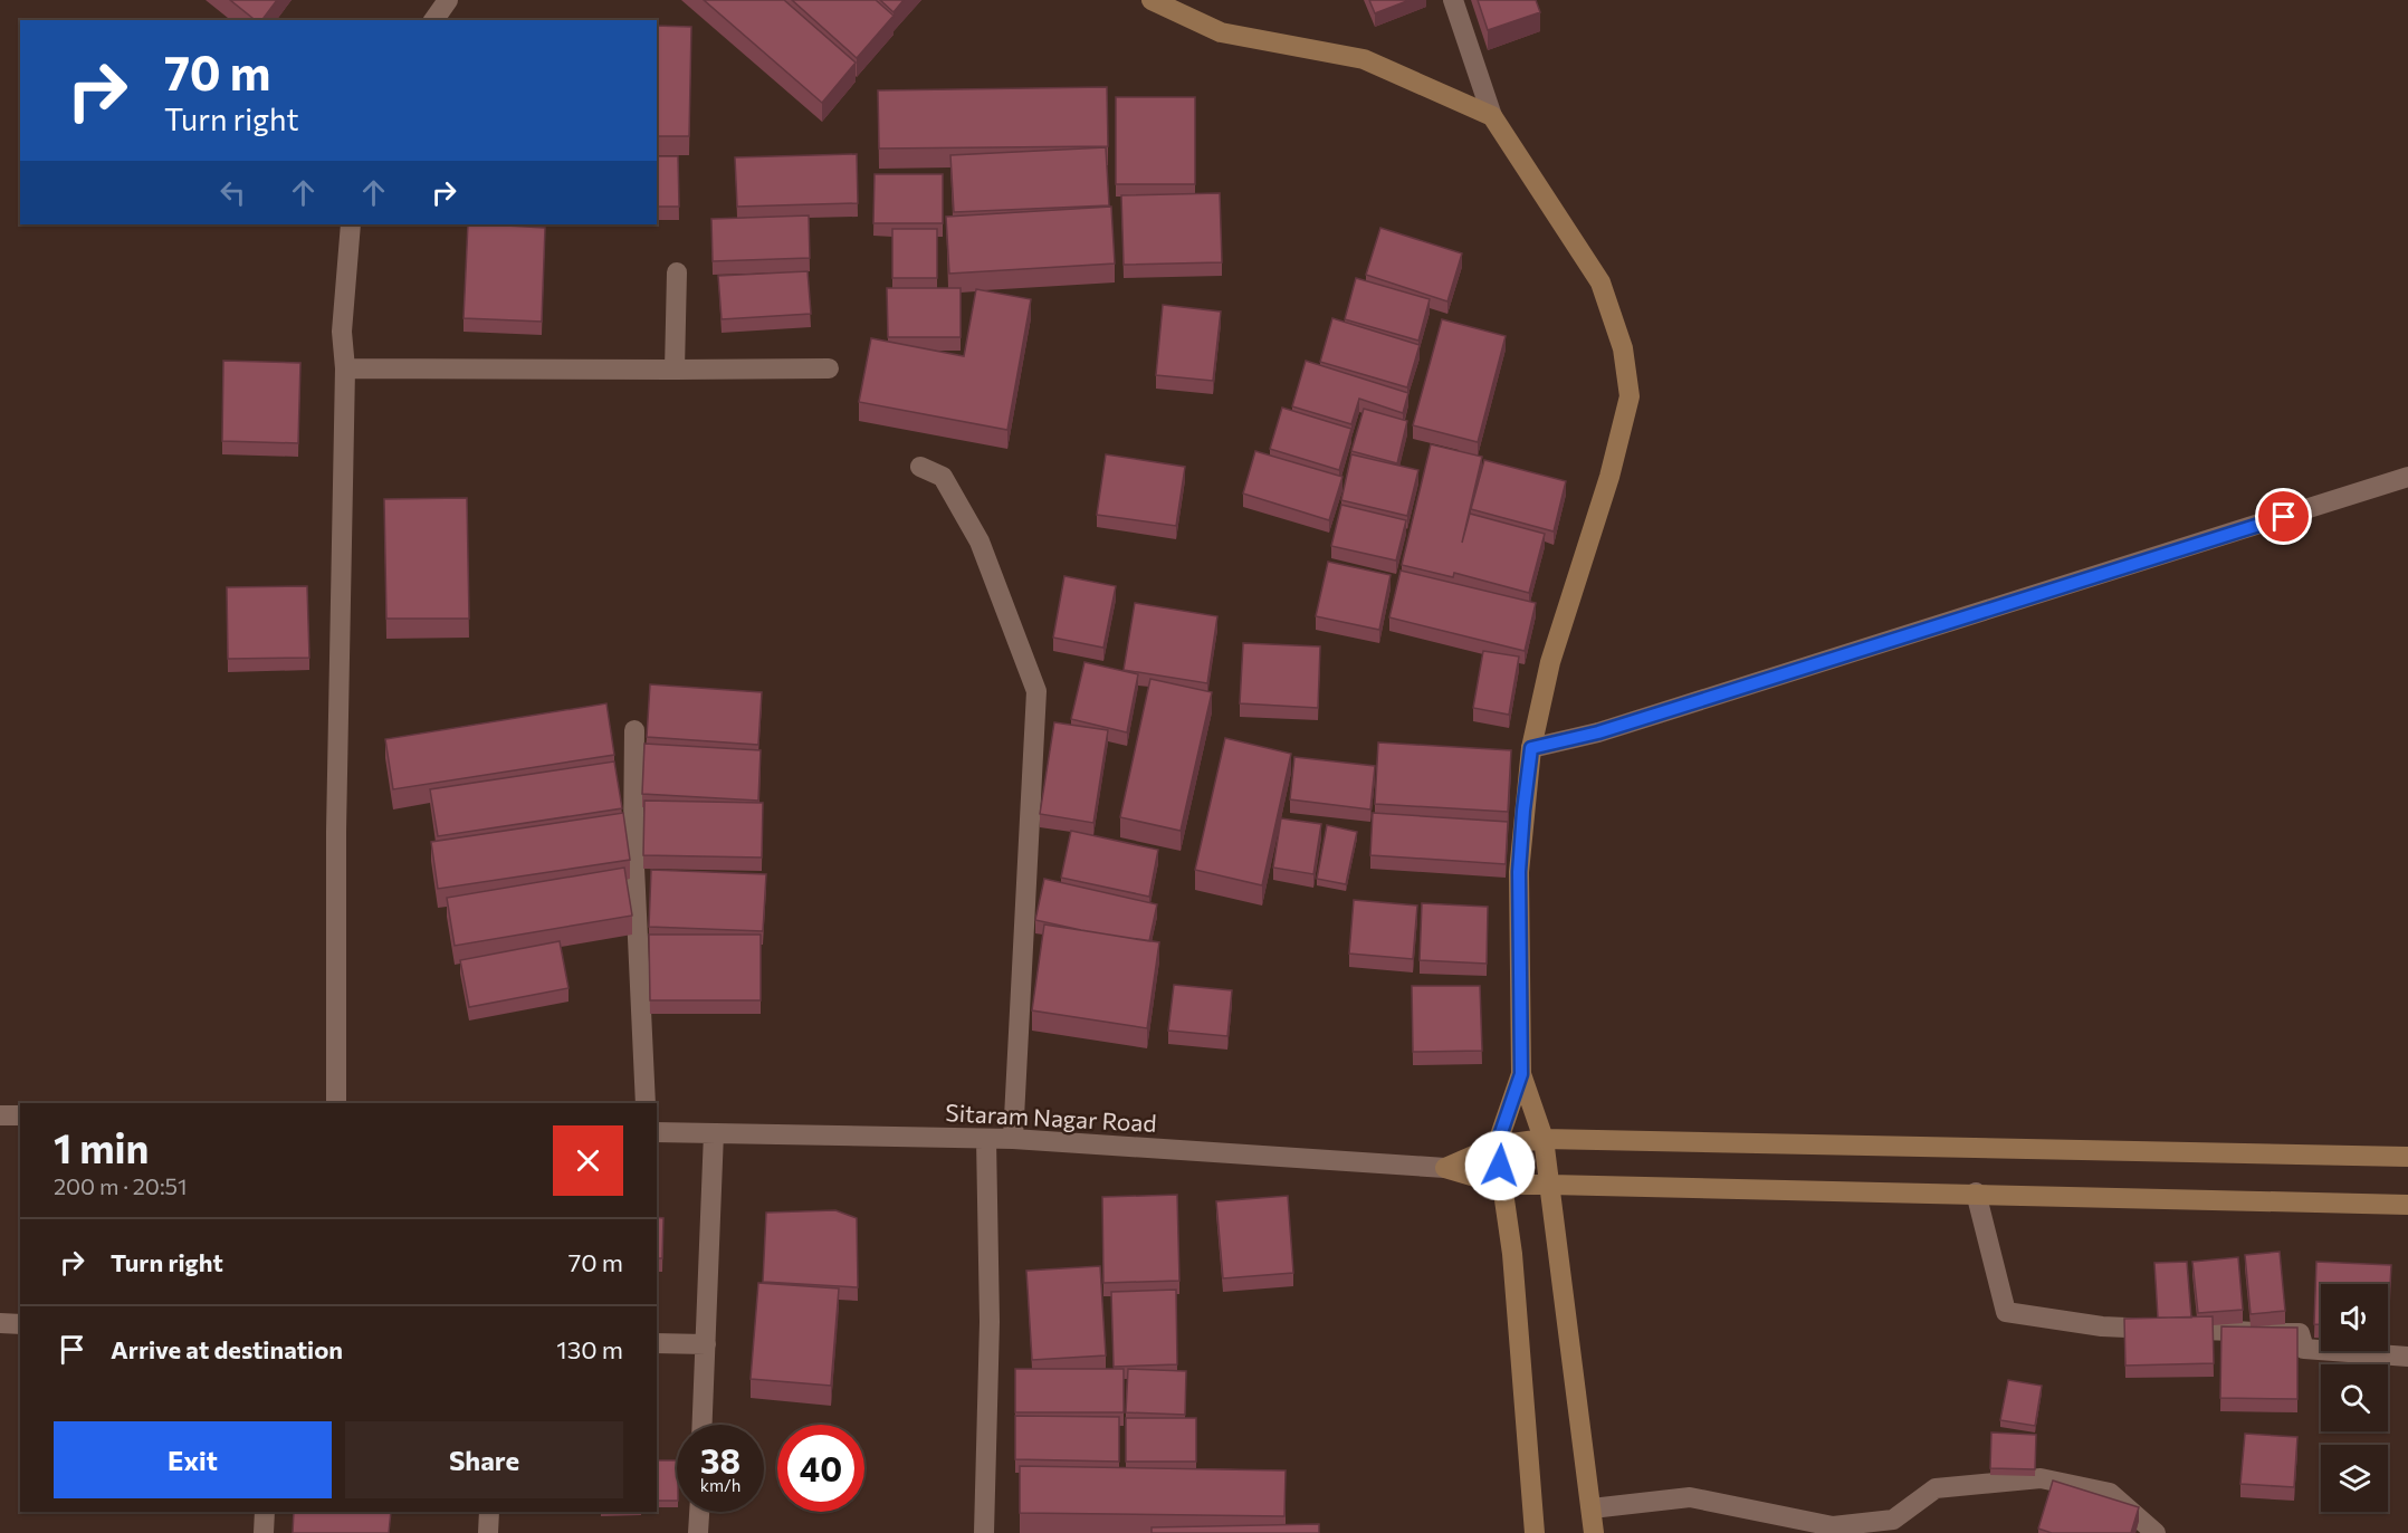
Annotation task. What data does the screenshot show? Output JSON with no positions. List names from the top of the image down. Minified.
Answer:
{"streets":{"street":["Sitaram Nagar Road"]},"page":{"turn":["70 m","Turn right"],"heading":["1 min","200 m · 20:51"],"list":[{"name":"Turn right","value":"70 m"},{"name":"Arrive at destination","value":"130 m"}],"buttons":["Exit","Share"],"speed":"38 km/h","limit":"40"}}
